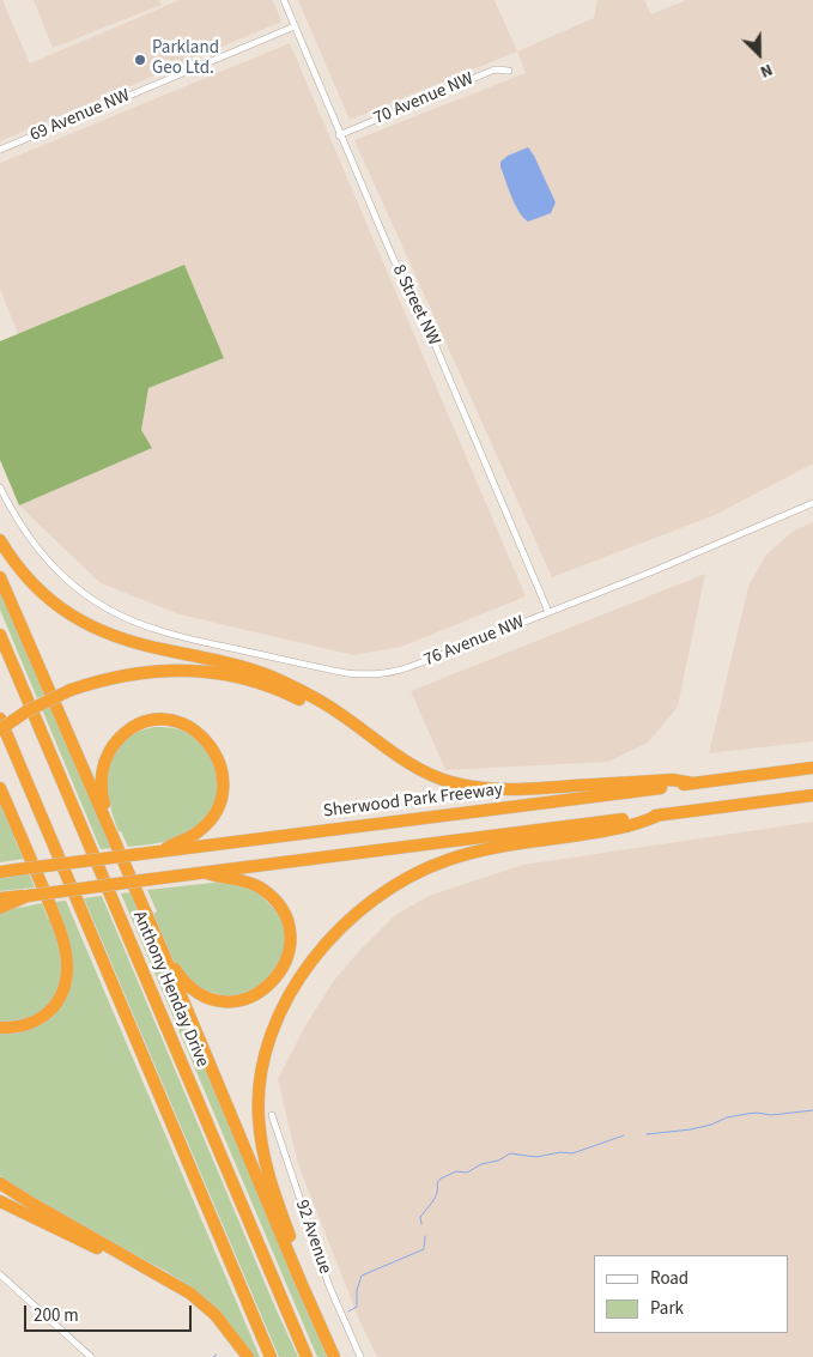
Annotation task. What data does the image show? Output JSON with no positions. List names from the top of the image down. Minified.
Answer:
{"streets":{"highway":["Sherwood Park Freeway","Anthony Henday Drive"],"street":["70 Avenue NW","69 Avenue NW","8 Street NW","76 Avenue NW","92 Avenue"]},"crossings":[["70 Avenue NW","8 Street NW"],["69 Avenue NW","8 Street NW"],["8 Street NW","76 Avenue NW"]],"places":["Parkland Geo Ltd."],"legend":["Road","Park"],"scale_bar":"200 m","north":"bottom right"}
